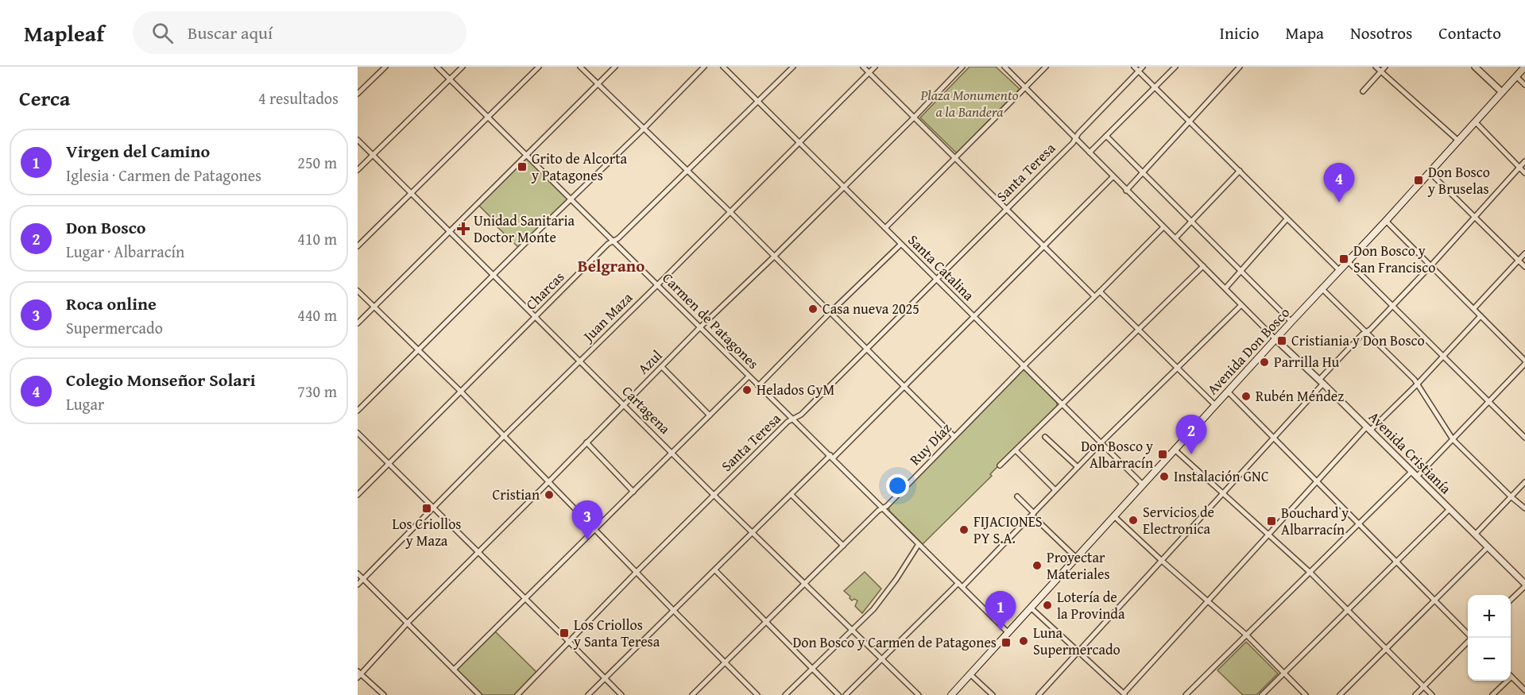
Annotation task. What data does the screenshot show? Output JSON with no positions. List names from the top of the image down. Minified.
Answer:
{"streets":{"main road":["Avenida Don Bosco"],"street":["Santa Teresa","Santa Catalina","Charcas","Juan Maza","Carmen de Patagones","Azul","Cartagena","Ruy Díaz","Avenida Cristianía"]},"crossings":[["Santa Teresa","Santa Catalina"],["Santa Teresa","Carmen de Patagones"],["Santa Teresa","Cartagena"],["Santa Catalina","Charcas"],["Santa Catalina","Juan Maza"],["Santa Catalina","Avenida Don Bosco"],["Santa Catalina","Azul"],["Santa Catalina","Ruy Díaz"],["Charcas","Carmen de Patagones"],["Charcas","Cartagena"],["Juan Maza","Carmen de Patagones"],["Juan Maza","Cartagena"],["Carmen de Patagones","Avenida Don Bosco"],["Carmen de Patagones","Azul"],["Carmen de Patagones","Ruy Díaz"],["Avenida Don Bosco","Avenida Cristianía"],["Azul","Cartagena"],["Cartagena","Ruy Díaz"]],"districts":["Belgrano"],"parks":["Plaza Monumento a la Bandera"],"places":{"transit":["Grito de Alcorta y Patagones","Don Bosco y Bruselas","Don Bosco y San Francisco","Cristiania y Don Bosco","Don Bosco y Albarracín","Los Criollos y Maza","Bouchard y Albarracín","Los Criollos y Santa Teresa","Don Bosco y Carmen de Patagones"],"health":["Unidad Sanitaria Doctor Monte"],"other":["Casa nueva 2025","Parrilla Hu","Helados GyM","Rubén Méndez","Instalación GNC","Cristian","Servicios de Electronica","FIJACIONES PY S.A.","Proyectar Materiales","Lotería de la Provinda","Luna Supermercado"]},"page":{"header":"Mapleaf","search":"Buscar aquí","nav":["Inicio","Mapa","Nosotros","Contacto"],"heading":["Cerca","4 resultados"],"list":[{"mark":"1","name":"Virgen del Camino","note":"Iglesia · Carmen de Patagones","value":"250 m"},{"mark":"2","name":"Don Bosco","note":"Lugar · Albarracín","value":"410 m"},{"mark":"3","name":"Roca online","note":"Supermercado","value":"440 m"},{"mark":"4","name":"Colegio Monseñor Solari","note":"Lugar","value":"730 m"}],"pins":["4","2","3","1"],"map_buttons":["+","−"]}}
